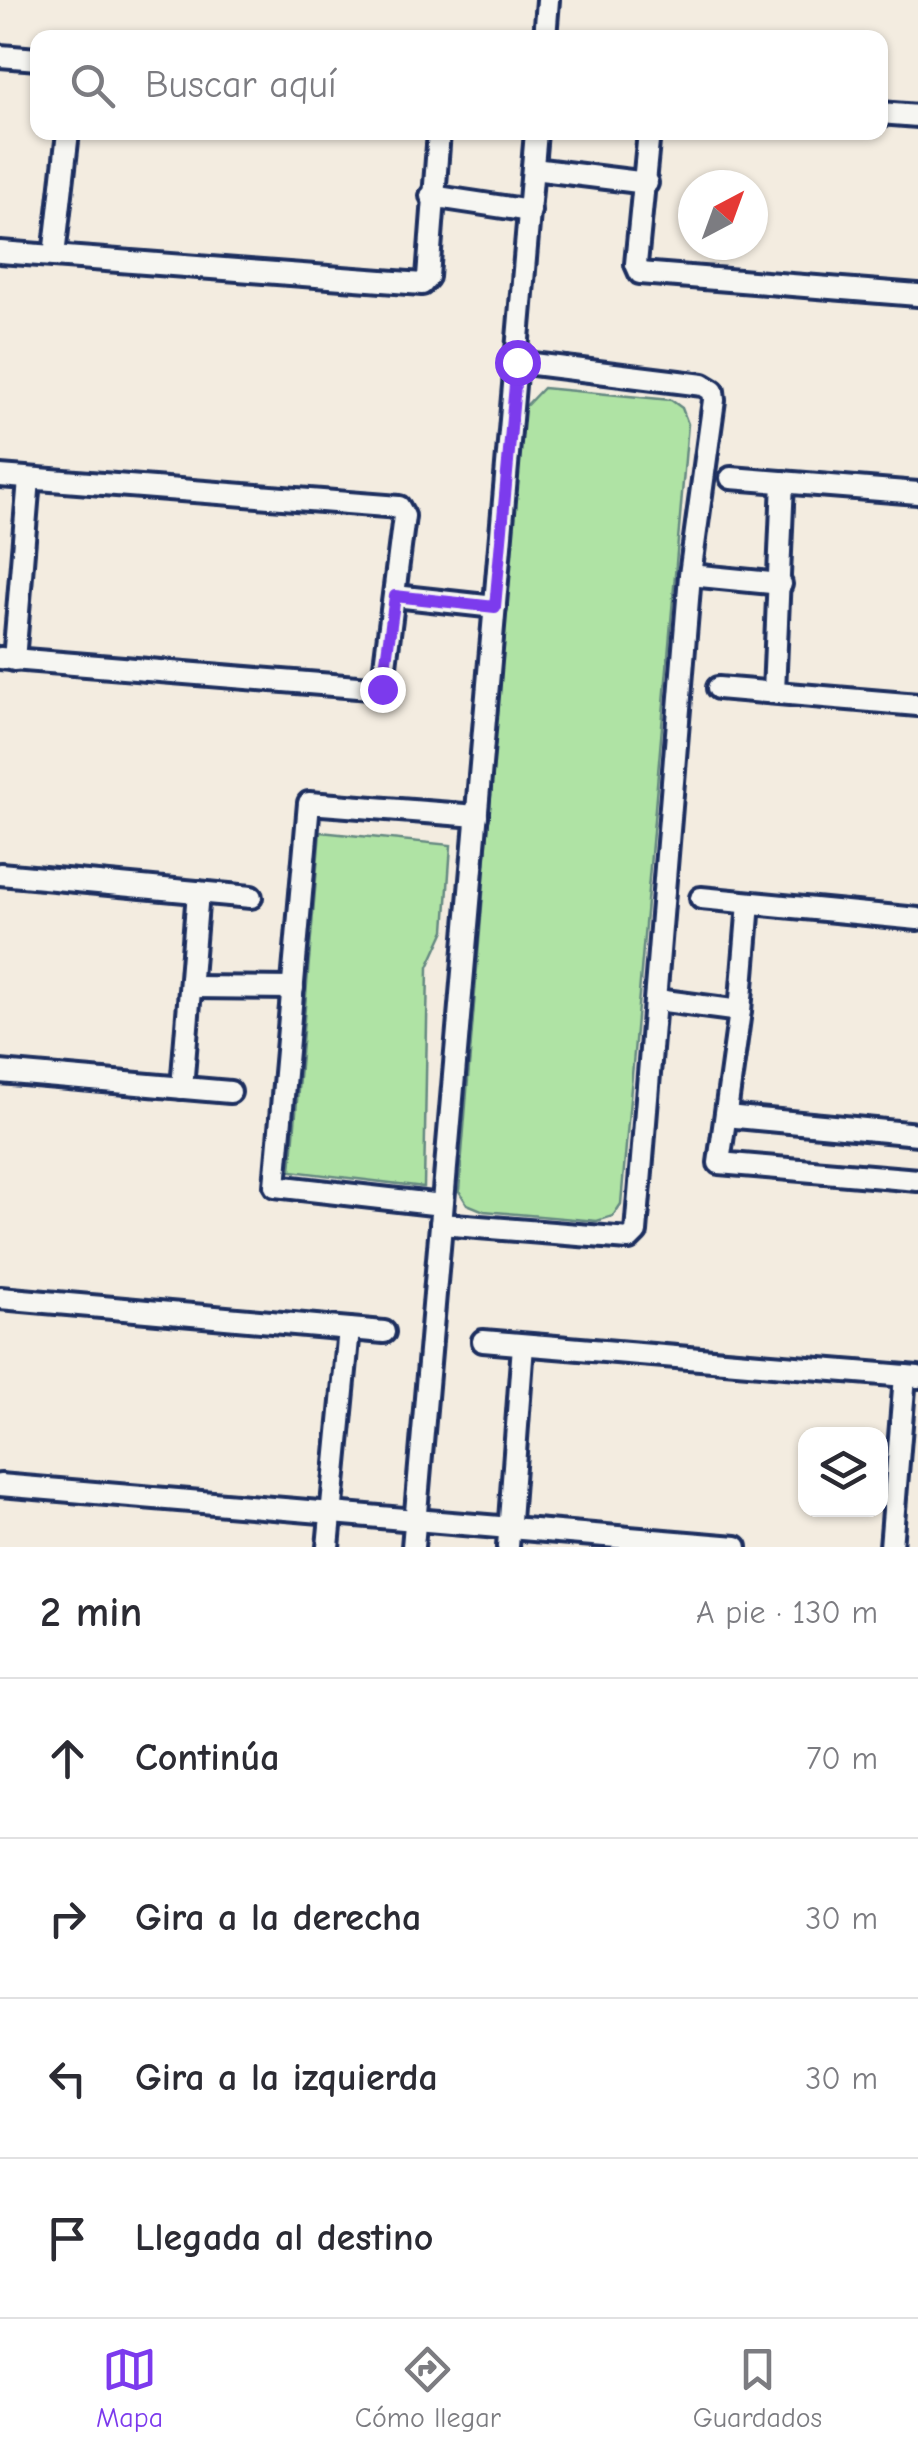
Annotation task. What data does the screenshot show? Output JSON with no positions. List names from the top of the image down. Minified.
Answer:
{"north":"top right","page":{"search":"Buscar aquí","heading":["2 min","A pie · 130 m"],"list":[["Continúa","70 m"],["Gira a la derecha","30 m"],["Gira a la izquierda","30 m"],"Llegada al destino"],"nav":["Mapa","Cómo llegar","Guardados"]}}
